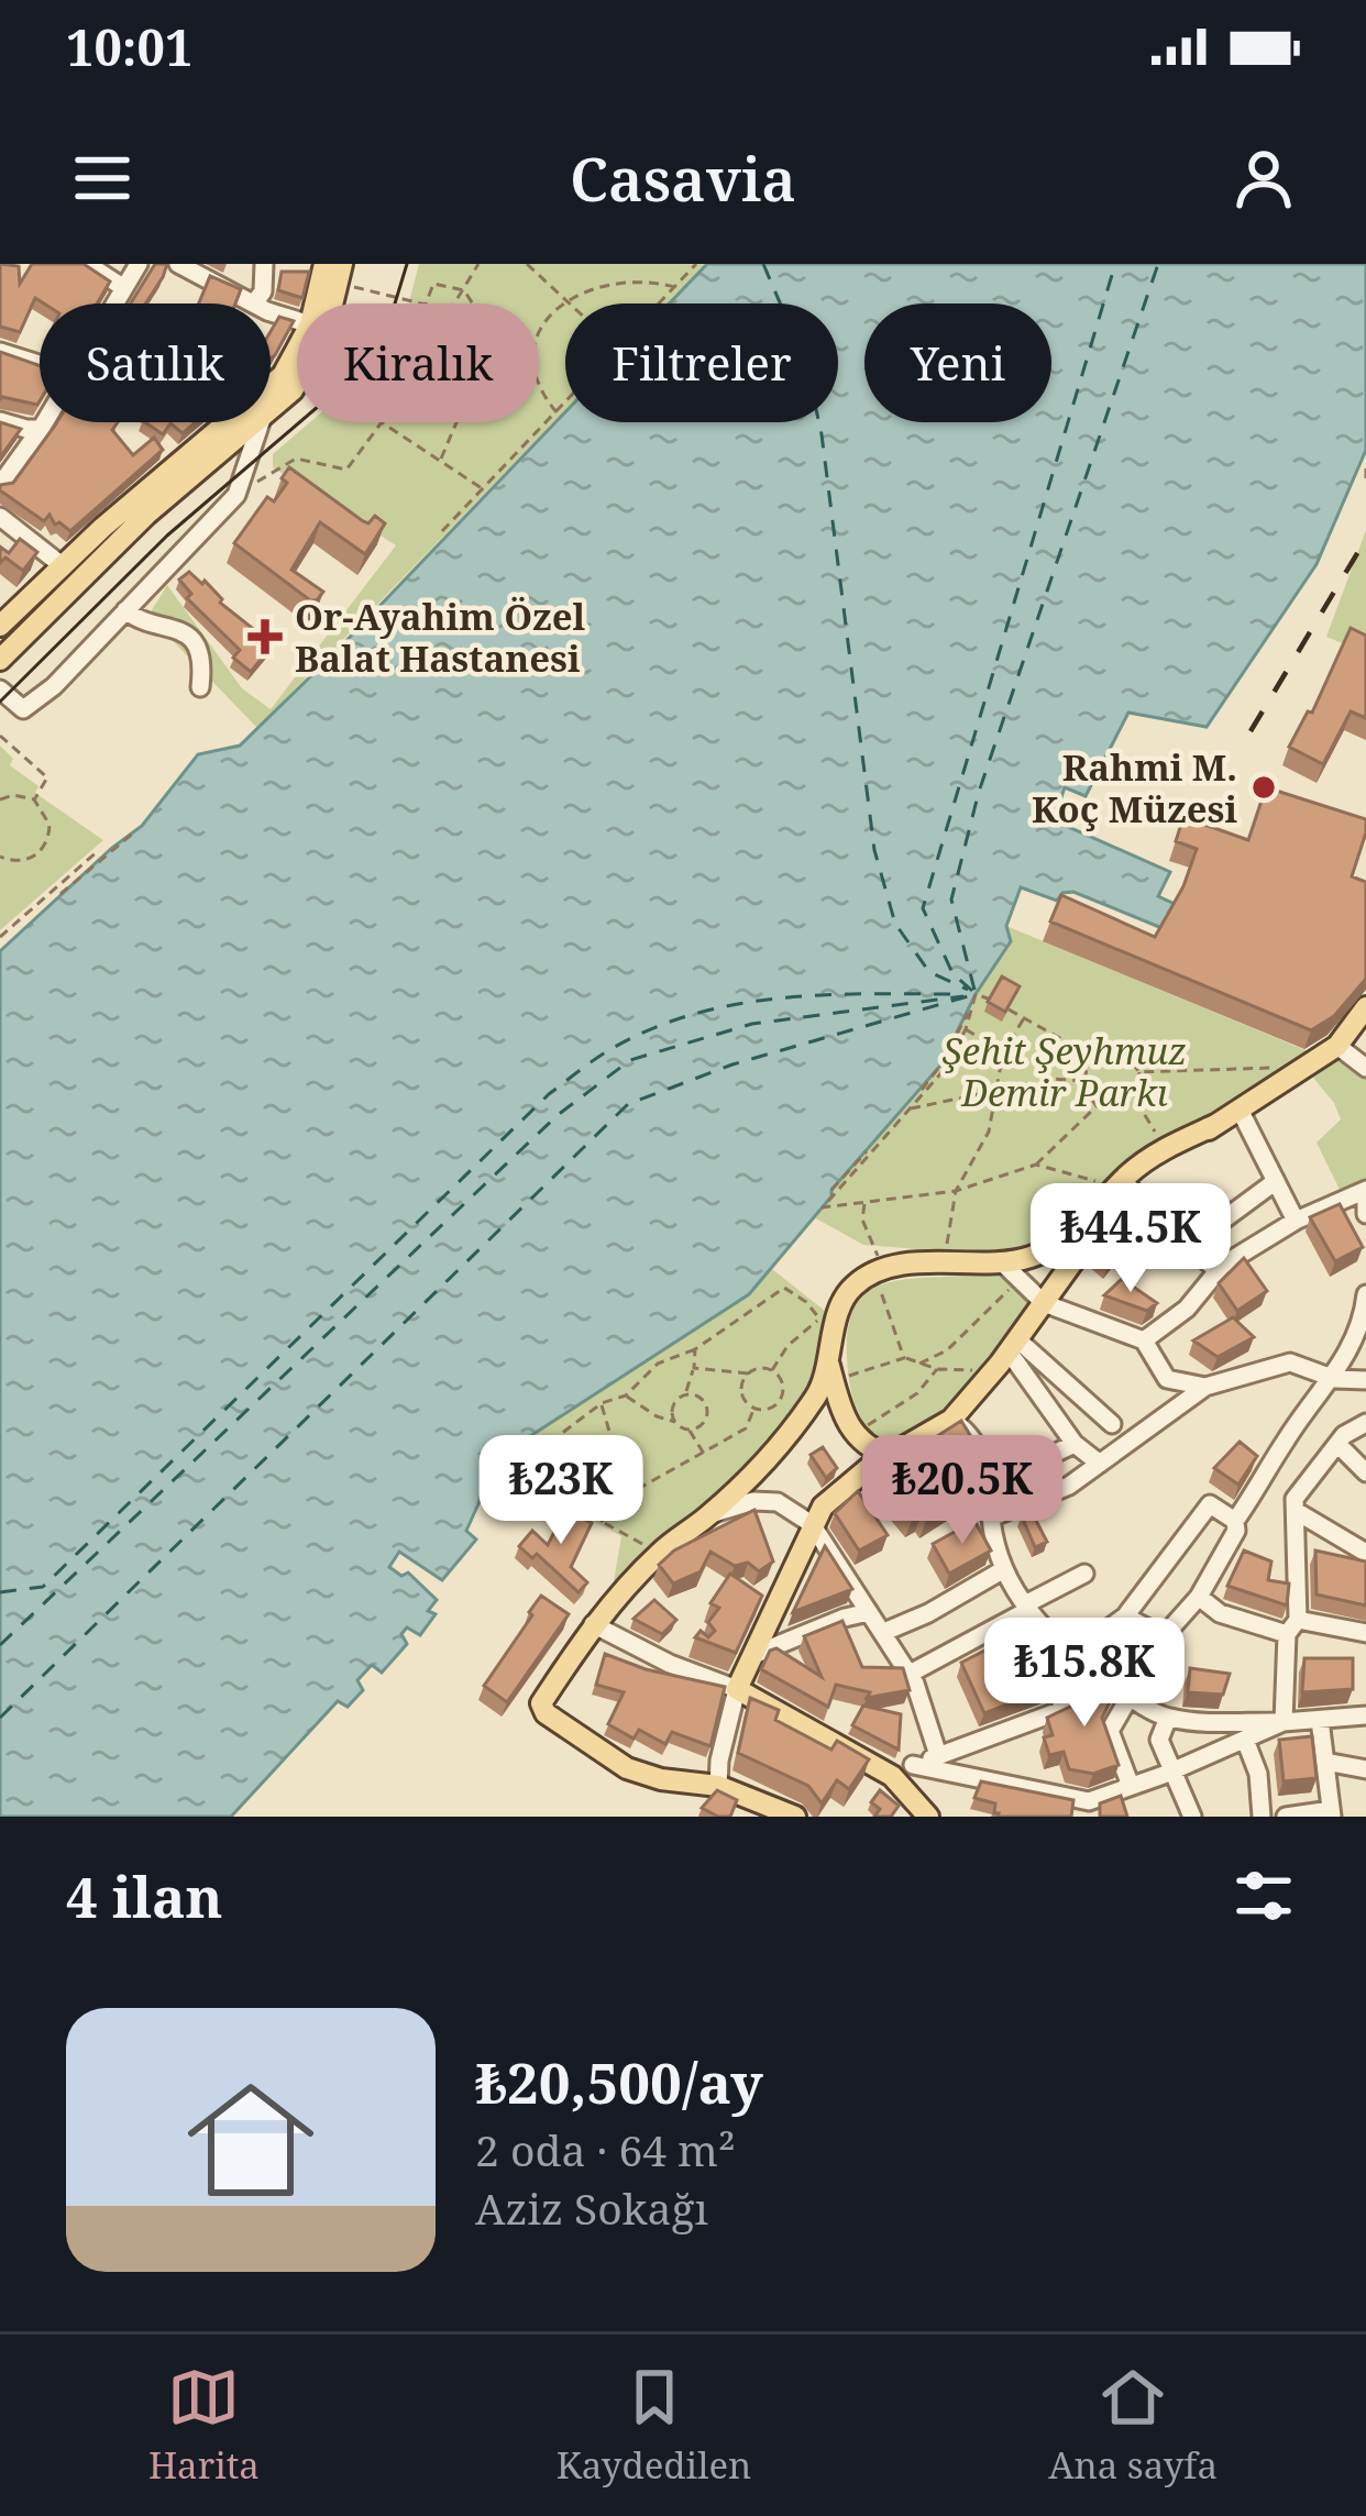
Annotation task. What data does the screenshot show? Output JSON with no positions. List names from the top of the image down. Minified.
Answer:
{"parks":["Şehit Şeyhmuz Demir Parkı"],"places":{"health":["Or-Ayahim Özel Balat Hastanesi"],"other":["Rahmi M. Koç Müzesi"]},"page":{"status":"10:01","header":"Casavia","chip":["Satılık","Kiralık","Filtreler","Yeni"],"price":["₺44.5K","₺23K","₺20.5K","₺15.8K"],"heading":"4 ilan","list":[{"name":"₺20,500/ay","note":"2 oda · 64 m² · Aziz Sokağı"}],"tabs":["Harita","Kaydedilen","Ana sayfa"]}}
